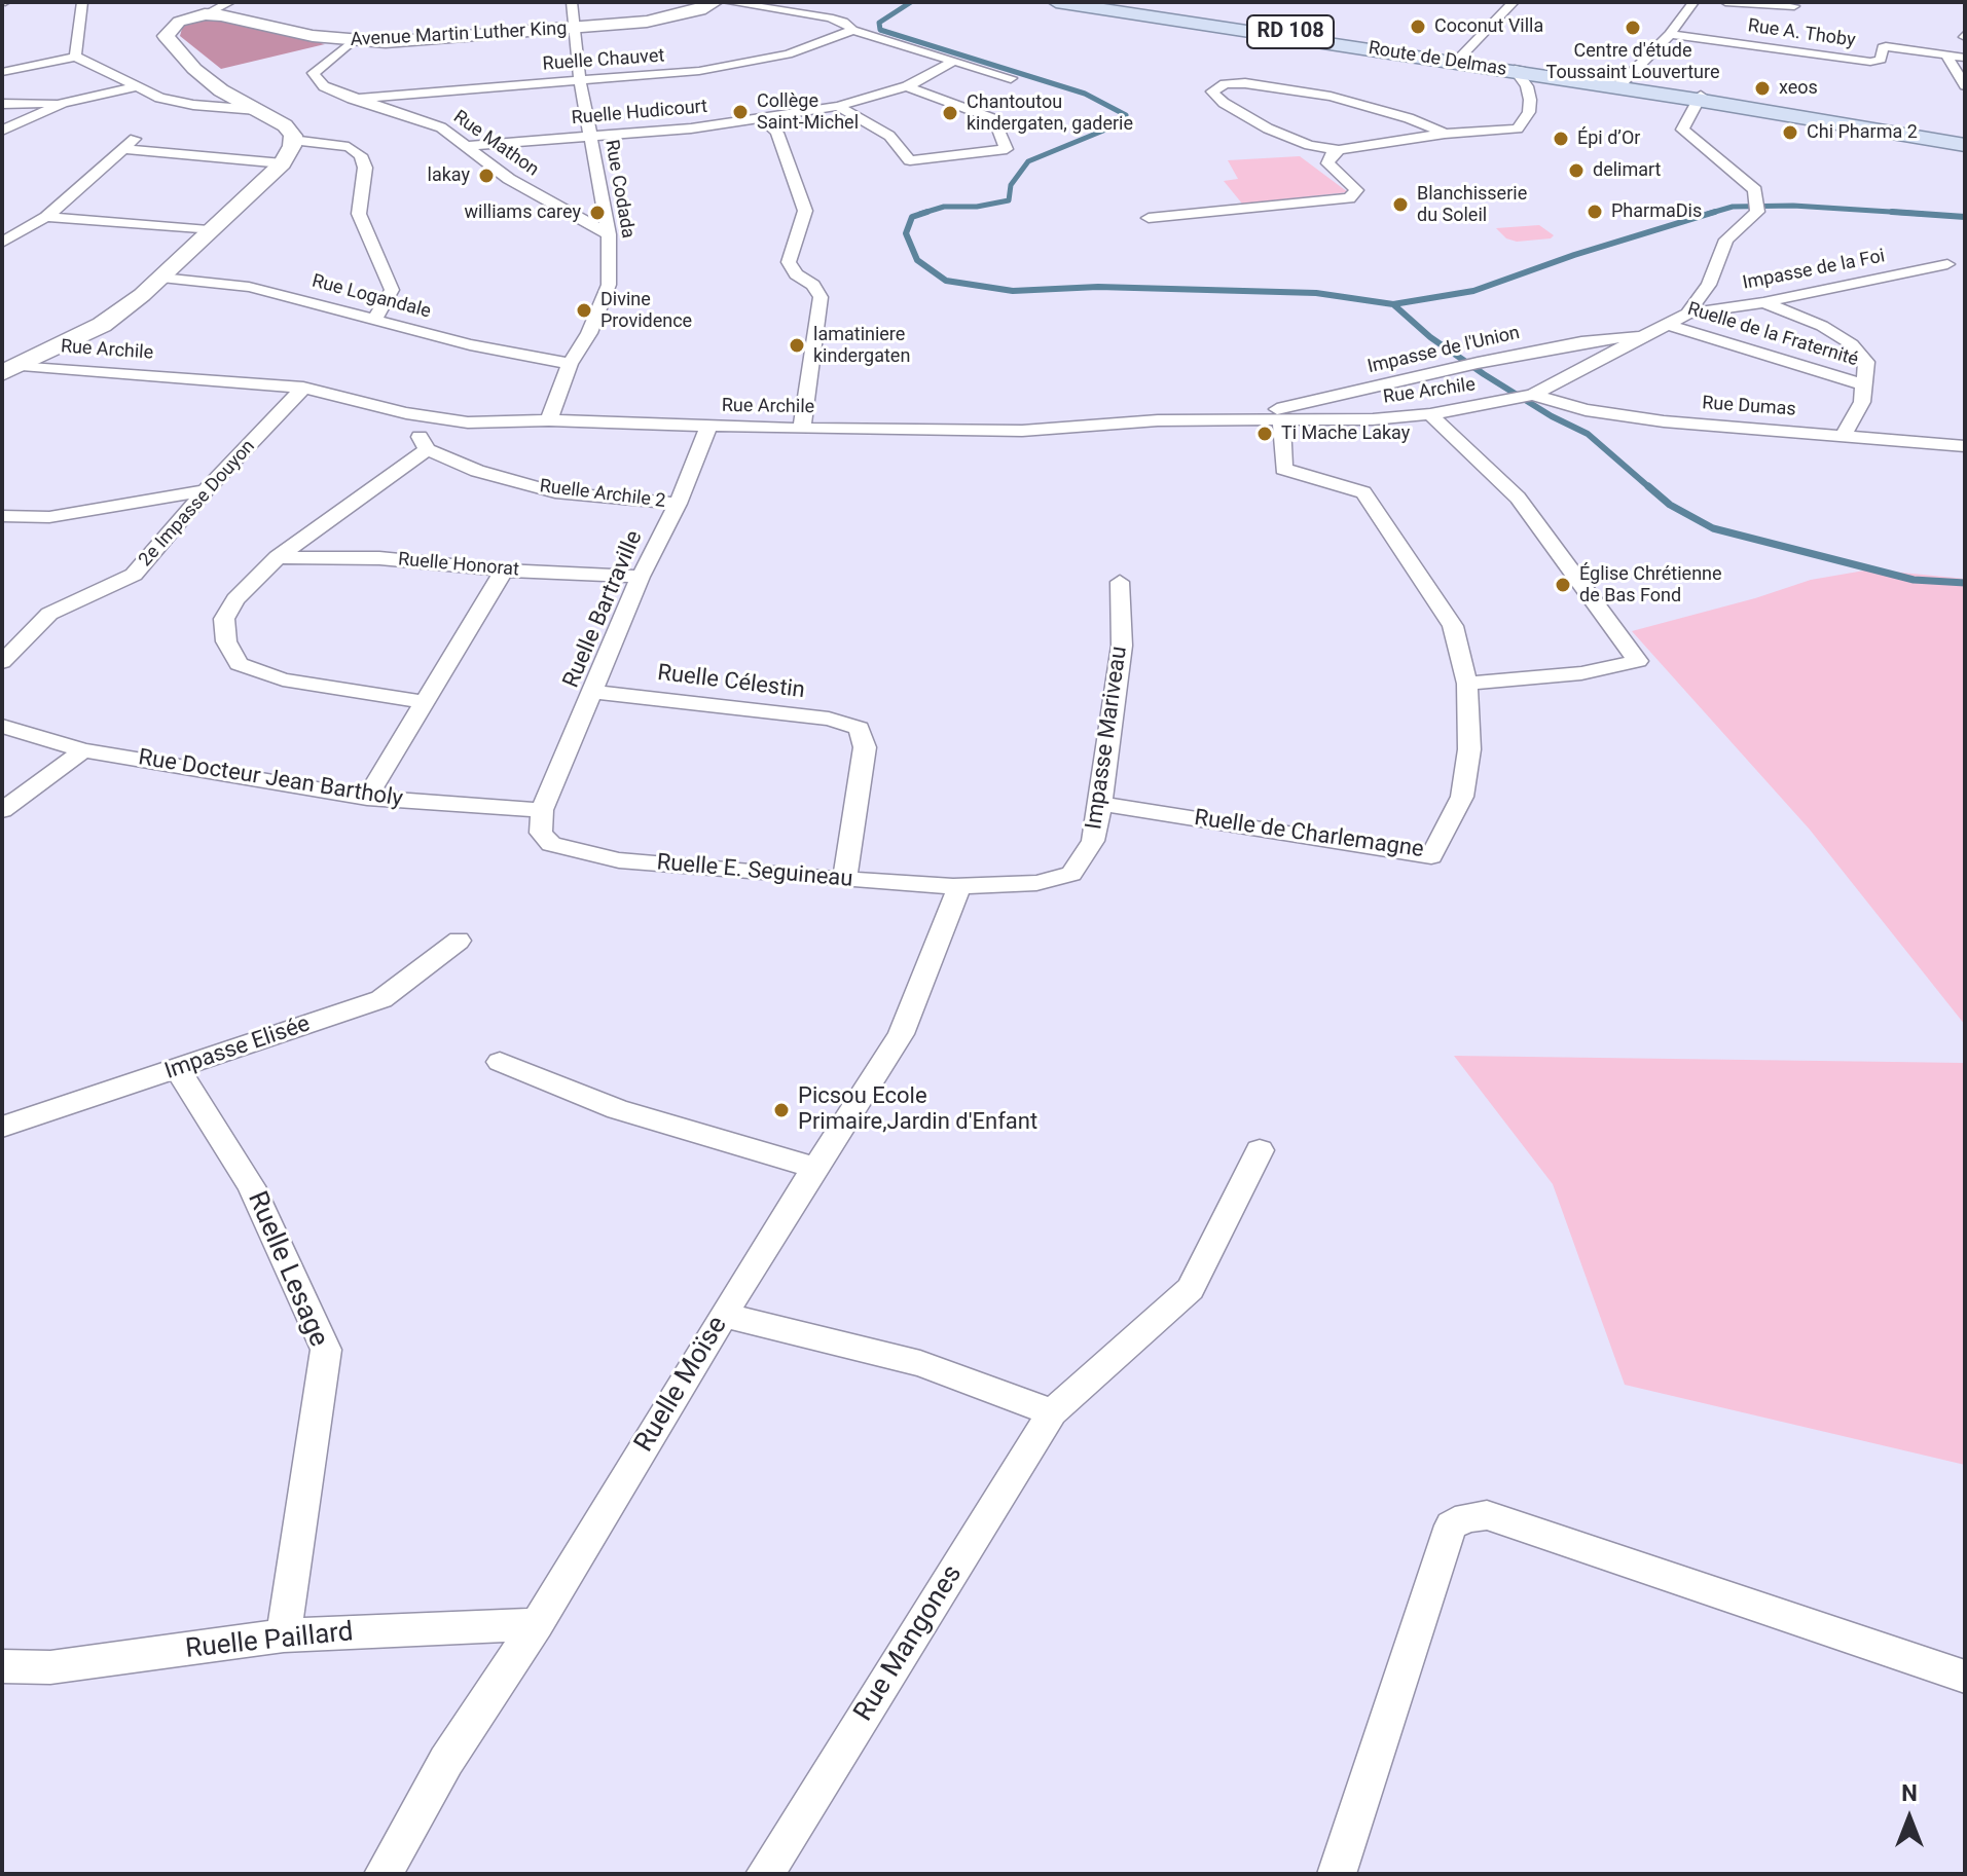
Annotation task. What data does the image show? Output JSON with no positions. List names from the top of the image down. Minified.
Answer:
{"streets":{"main road":["RD 108","Avenue Martin Luther King","Route de Delmas"],"street":["Rue A. Thoby","Ruelle Chauvet","Ruelle Hudicourt","Rue Mathon","Rue Codada","Impasse de la Foi","Rue Logandale","Ruelle de la Fraternité","Rue Archile","Impasse de l'Union","Rue Dumas","Ruelle Archile 2","2e Impasse Douyon","Ruelle Honorat","Ruelle Bartraville","Ruelle Célestin","Impasse Mariveau","Rue Docteur Jean Bartholy","Ruelle de Charlemagne","Ruelle E. Seguineau","Impasse Elisée","Ruelle Lesage","Ruelle Moïse","Ruelle Paillard","Rue Mangones"]},"crossings":[["Avenue Martin Luther King","Rue Mathon"],["Avenue Martin Luther King","Rue Codada"],["Route de Delmas","Rue Archile"],["Ruelle Chauvet","Rue Mathon"],["Ruelle Chauvet","Rue Codada"],["Ruelle Hudicourt","Rue Mathon"],["Ruelle Hudicourt","Rue Codada"],["Rue Mathon","Rue Codada"],["Rue Codada","Rue Logandale"],["Rue Codada","Rue Archile"],["Impasse de la Foi","Rue Archile"],["Ruelle de la Fraternité","Rue Archile"],["Rue Archile","Impasse de l'Union"],["Rue Archile","Rue Dumas"],["Rue Archile","2e Impasse Douyon"],["Rue Archile","Ruelle Bartraville"],["Rue Archile","Ruelle de Charlemagne"],["Ruelle Archile 2","Ruelle Bartraville"],["Ruelle Honorat","Ruelle Bartraville"],["Ruelle Bartraville","Ruelle Célestin"],["Ruelle Bartraville","Rue Docteur Jean Bartholy"],["Ruelle Bartraville","Ruelle E. Seguineau"],["Ruelle Célestin","Ruelle E. Seguineau"],["Impasse Mariveau","Ruelle de Charlemagne"],["Impasse Mariveau","Ruelle E. Seguineau"],["Impasse Mariveau","Ruelle Moïse"],["Rue Docteur Jean Bartholy","Ruelle E. Seguineau"],["Ruelle E. Seguineau","Ruelle Moïse"],["Impasse Elisée","Ruelle Lesage"],["Ruelle Lesage","Ruelle Paillard"],["Ruelle Moïse","Ruelle Paillard"]],"places":["Coconut Villa","Centre d'étude Toussaint Louverture","xeos","Collège Saint-Michel","Chantoutou kindergaten, gaderie","Chi Pharma 2","Épi d’Or","delimart","lakay","Blanchisserie du Soleil","PharmaDis","williams carey","Divine Providence","lamatiniere kindergaten","Ti Mache Lakay","Église Chrétienne de Bas Fond","Picsou Ecole Primaire,Jardin d'Enfant"],"north":"top"}
